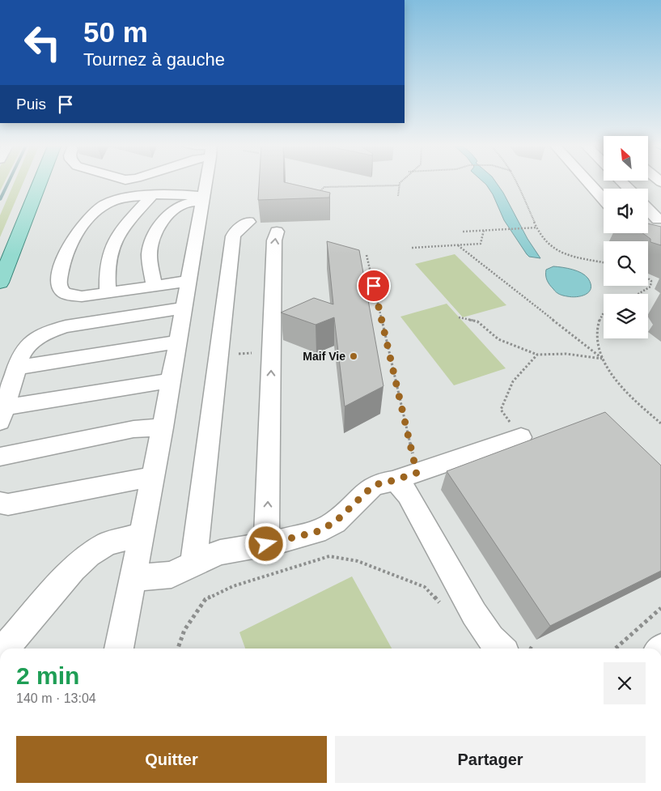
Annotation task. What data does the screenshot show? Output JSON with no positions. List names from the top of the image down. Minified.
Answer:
{"places":["Maif Vie"],"north":"top left","page":{"turn":["50 m","Tournez à gauche"],"then":"Puis","heading":["2 min","140 m · 13:04"],"buttons":["Quitter","Partager"]}}
